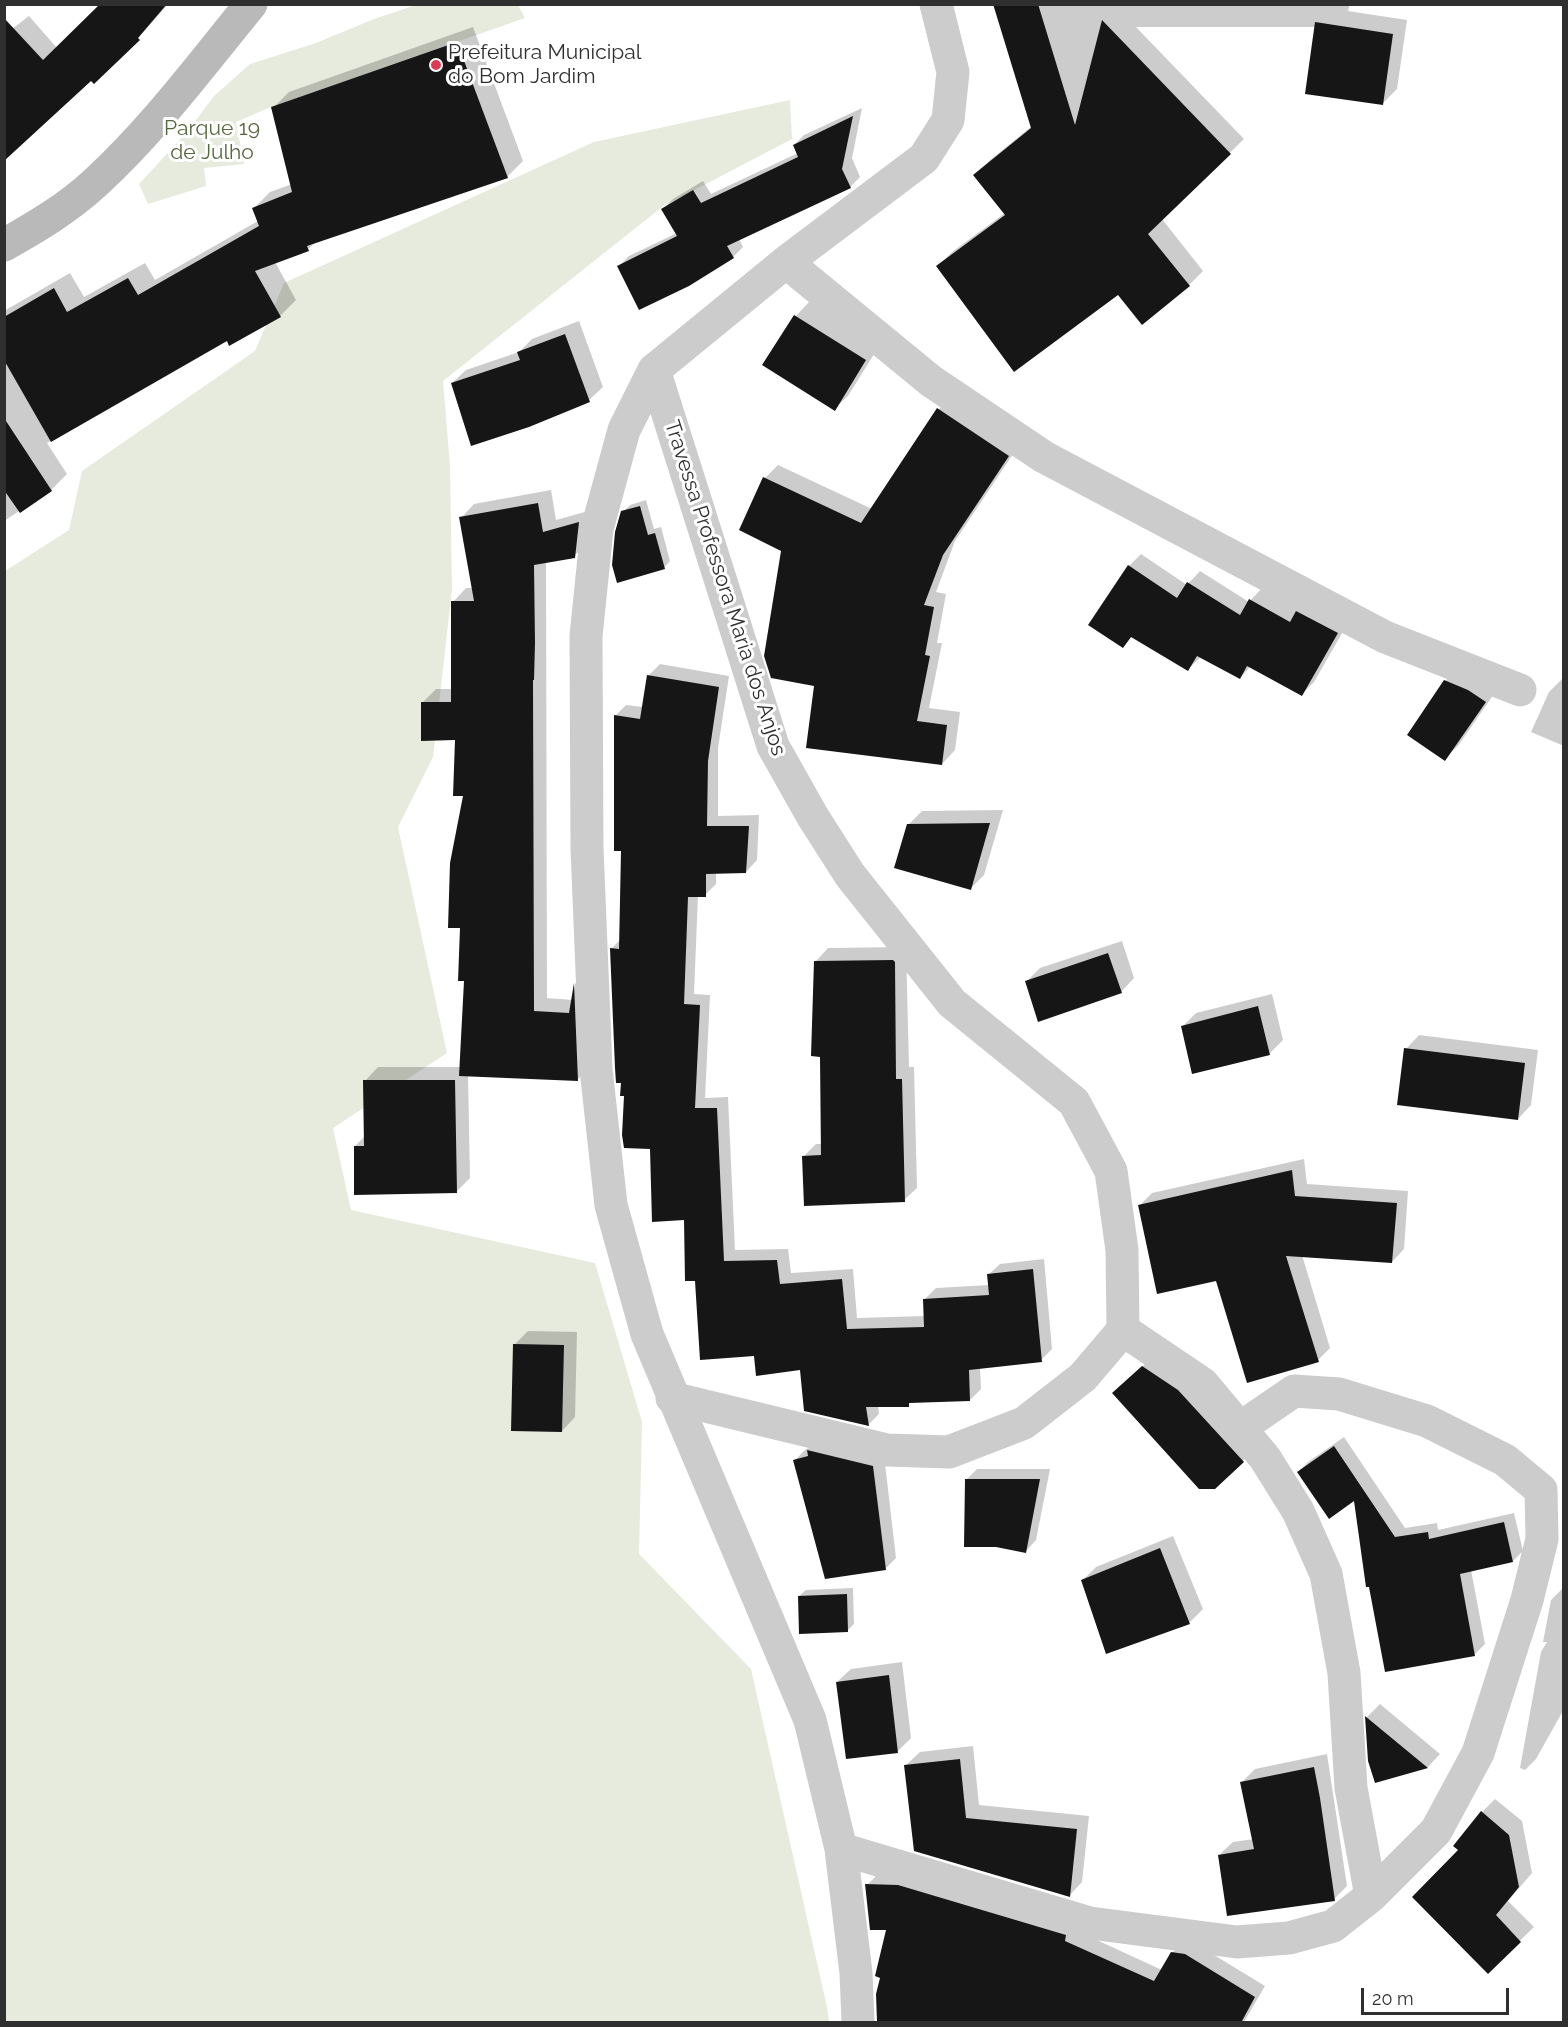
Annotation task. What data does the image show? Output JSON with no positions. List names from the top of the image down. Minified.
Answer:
{"streets":{"street":["Travessa Professora Maria dos Anjos"]},"parks":["Parque 19 de Julho"],"places":["Prefeitura Municipal do Bom Jardim"],"scale_bar":"20 m"}
